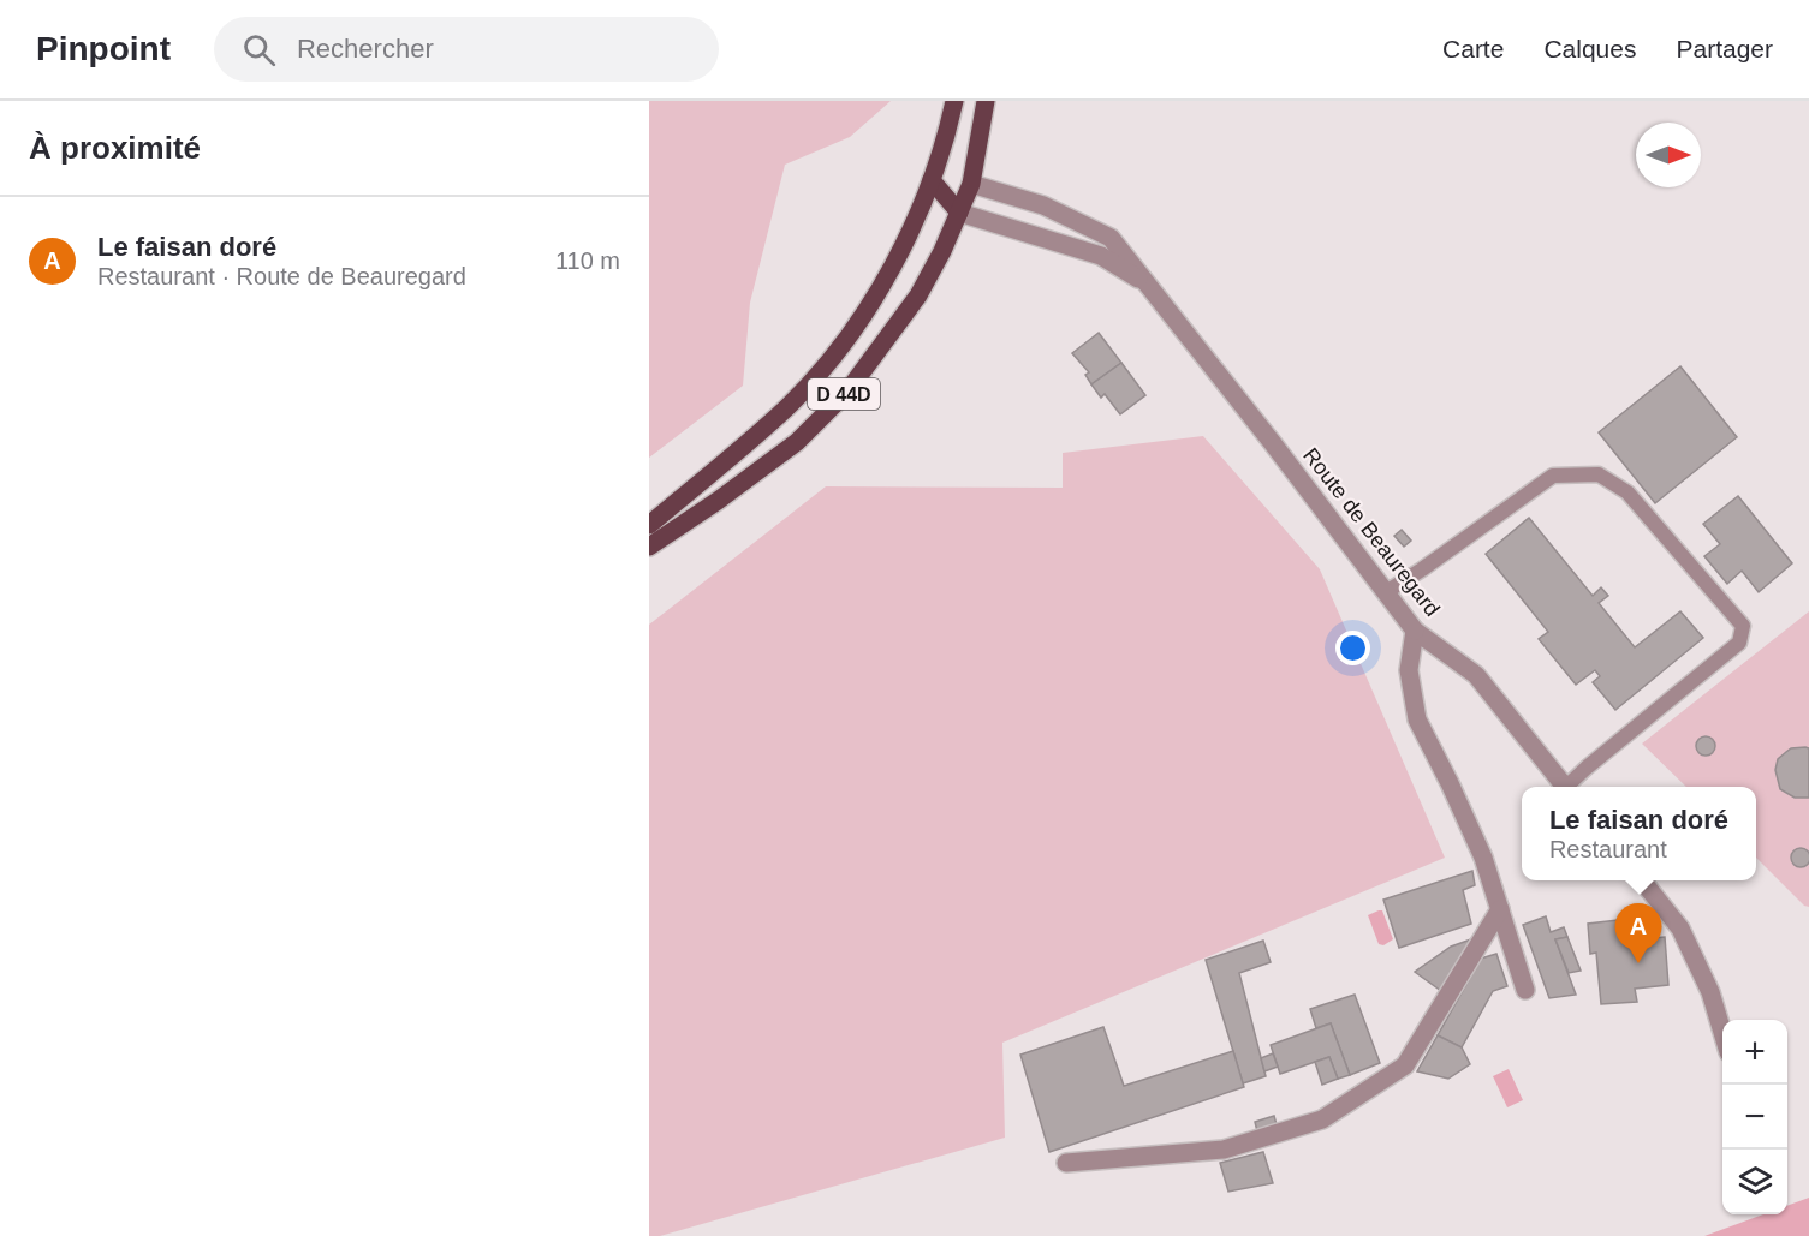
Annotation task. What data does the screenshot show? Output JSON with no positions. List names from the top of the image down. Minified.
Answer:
{"streets":{"main road":["D 44D"],"street":["Route de Beauregard"]},"crossings":[["D 44D","Route de Beauregard"]],"north":"right","page":{"header":"Pinpoint","search":"Rechercher","nav":["Carte","Calques","Partager"],"heading":"À proximité","list":[{"mark":"A","name":"Le faisan doré","note":"Restaurant · Route de Beauregard","value":"110 m"}],"popup":["Le faisan doré","Restaurant"],"pins":"A","map_buttons":["+","−"]}}
